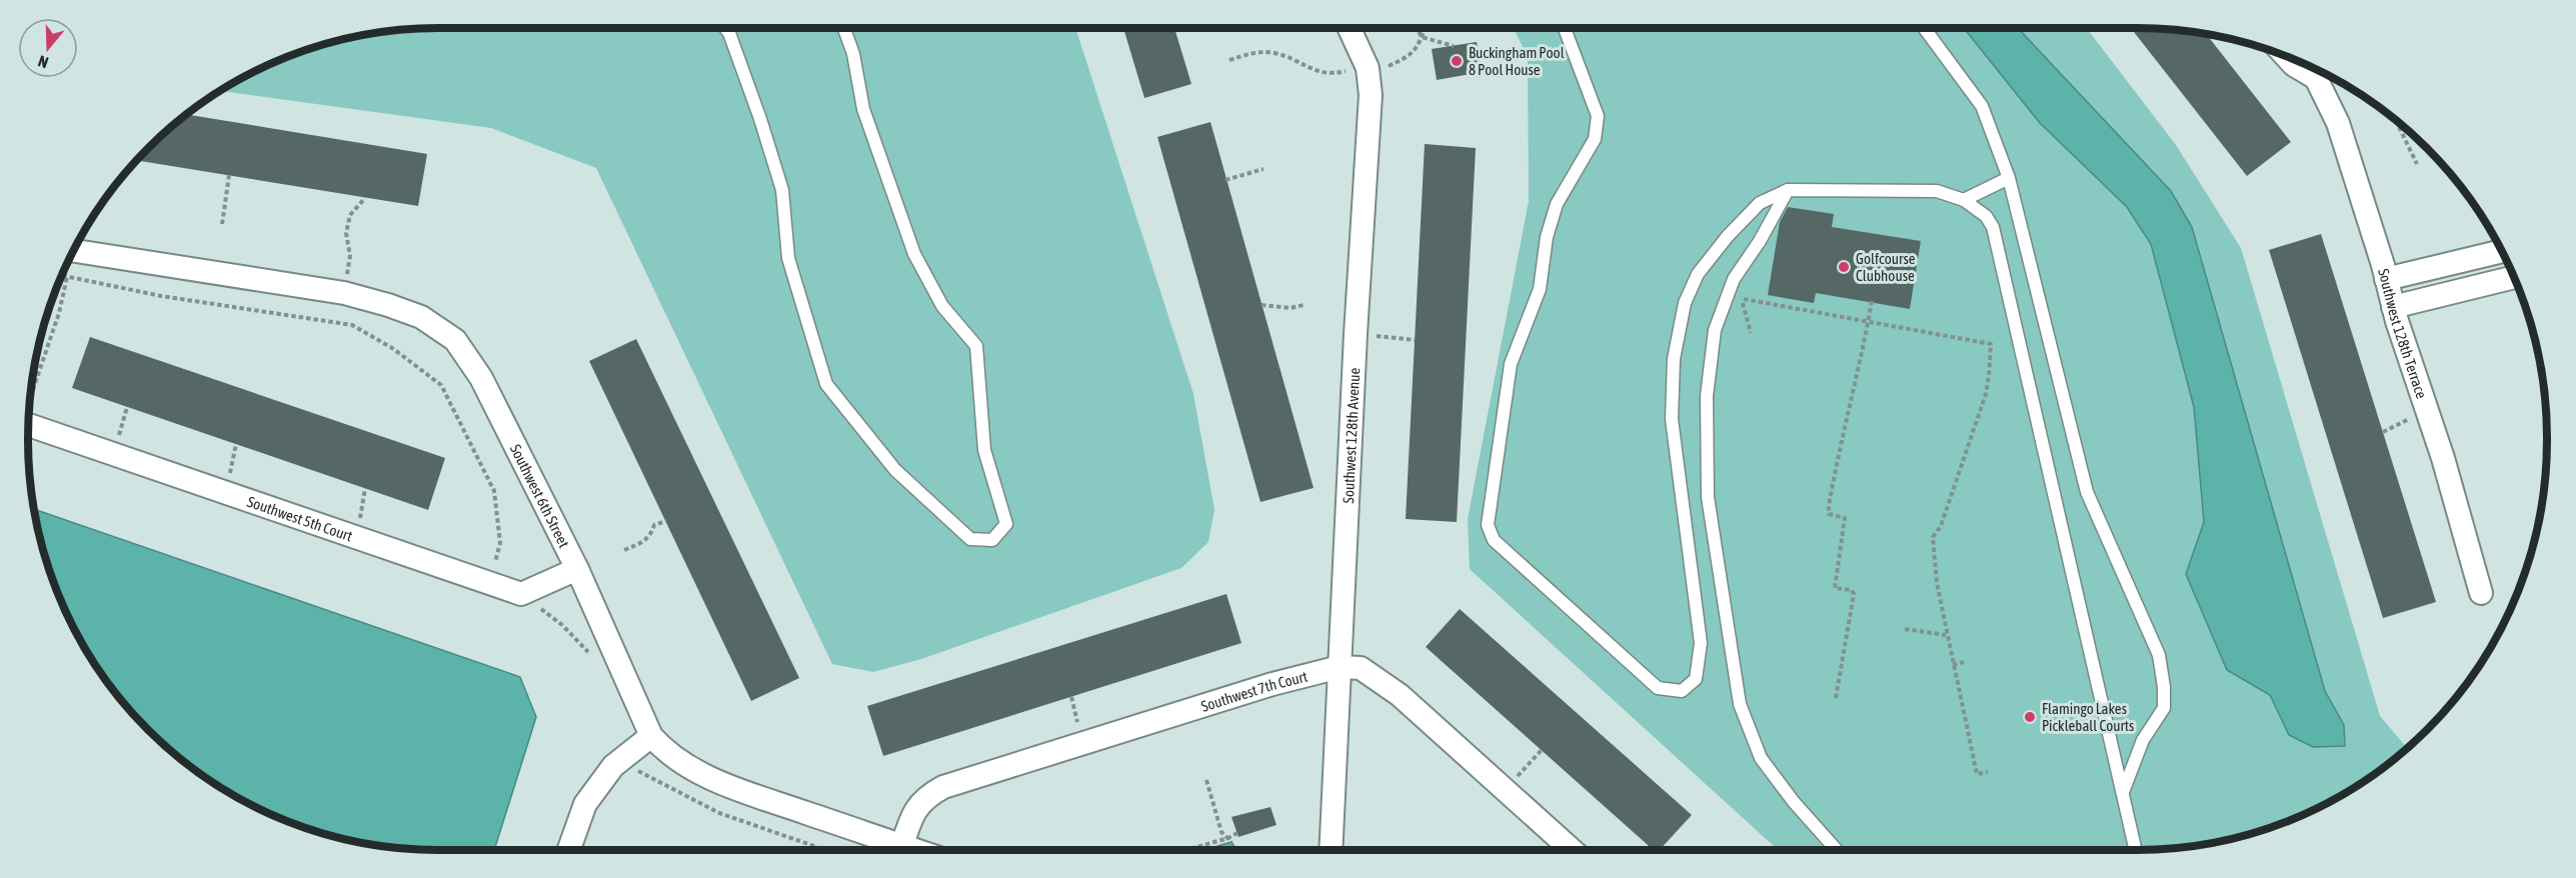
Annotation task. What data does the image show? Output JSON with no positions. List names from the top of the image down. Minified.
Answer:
{"streets":{"street":["Southwest 128th Terrace","Southwest 128th Avenue","Southwest 6th Street","Southwest 5th Court","Southwest 7th Court"]},"crossings":[["Southwest 128th Avenue","Southwest 7th Court"],["Southwest 6th Street","Southwest 5th Court"],["Southwest 6th Street","Southwest 7th Court"]],"places":["Buckingham Pool 8 Pool House","Golfcourse Clubhouse","Flamingo Lakes Pickleball Courts"],"north":"bottom"}
